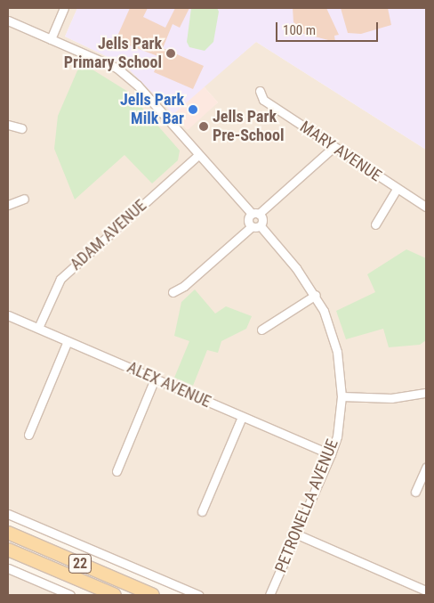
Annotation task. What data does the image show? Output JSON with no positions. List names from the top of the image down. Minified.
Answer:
{"streets":{"main road":["22"],"street":["MARY AVENUE","ADAM AVENUE","ALEX AVENUE","PETRONELLA AVENUE"]},"crossings":[["ADAM AVENUE","ALEX AVENUE"],["ALEX AVENUE","PETRONELLA AVENUE"]],"places":["Jells Park Primary School","Jells Park Milk Bar","Jells Park Pre-School"],"scale_bar":"100 m"}
